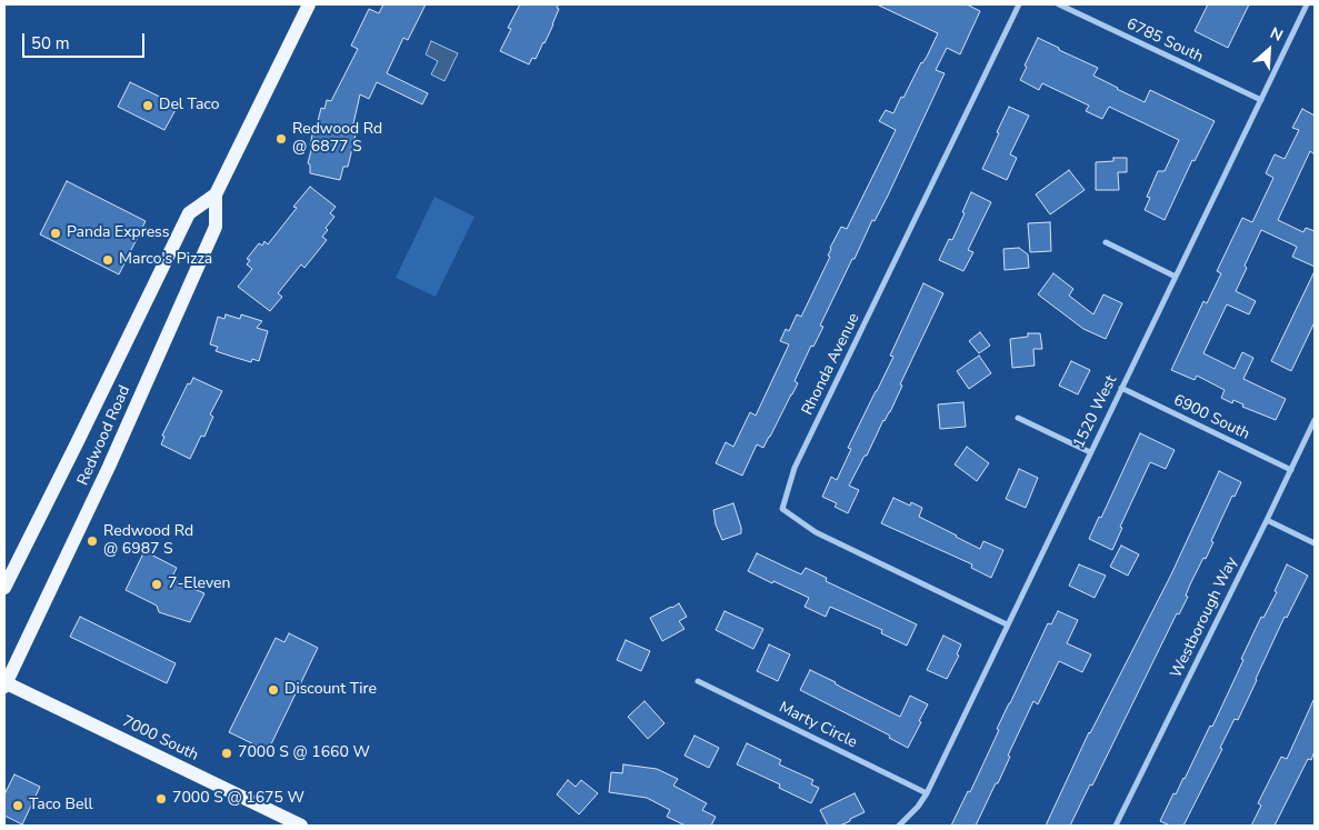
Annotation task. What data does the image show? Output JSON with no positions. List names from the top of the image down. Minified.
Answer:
{"streets":{"main road":["Redwood Road","7000 South"],"street":["6785 South","Rhonda Avenue","1520 West","6900 South","Westborough Way","Marty Circle"]},"crossings":[["6785 South","1520 West"],["Rhonda Avenue","1520 West"],["1520 West","6900 South"],["1520 West","Marty Circle"],["6900 South","Westborough Way"],["Redwood Road","7000 South"]],"places":["Del Taco","Redwood Rd @ 6877 S","Panda Express","Marco's Pizza","Redwood Rd @ 6987 S","7-Eleven","Discount Tire","7000 S @ 1660 W","7000 S @ 1675 W","Taco Bell"],"scale_bar":"50 m","north":"top right"}
